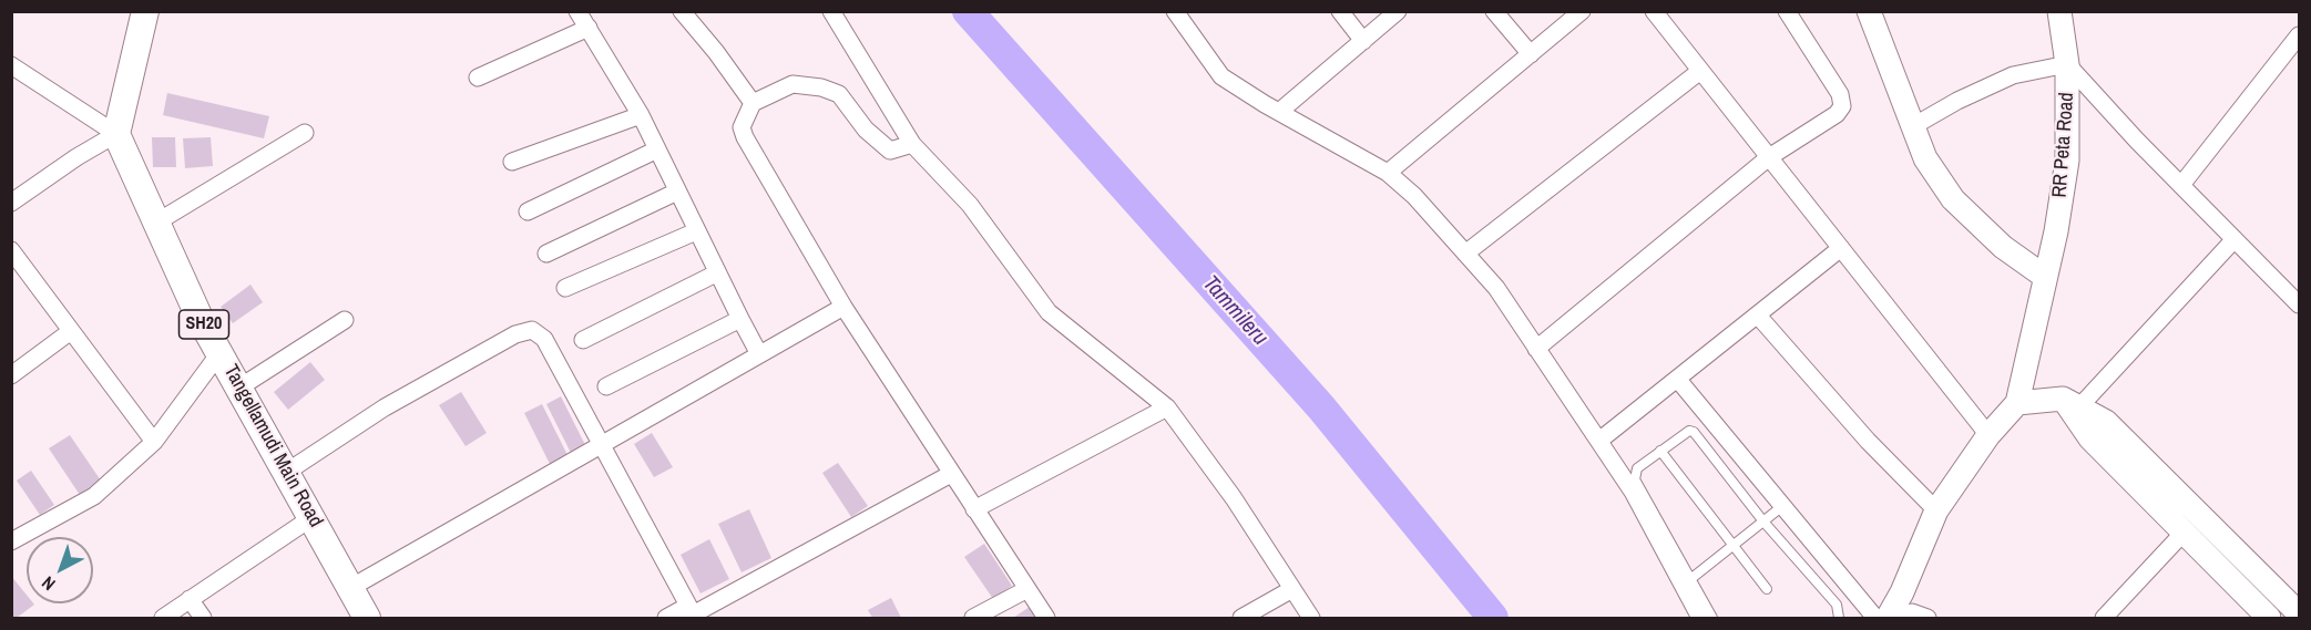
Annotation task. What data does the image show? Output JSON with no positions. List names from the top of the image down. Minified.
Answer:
{"streets":{"main road":["RR Peta Road","SH20","Tangellamudi Main Road"]},"water":["Tammileru"],"north":"bottom left"}
